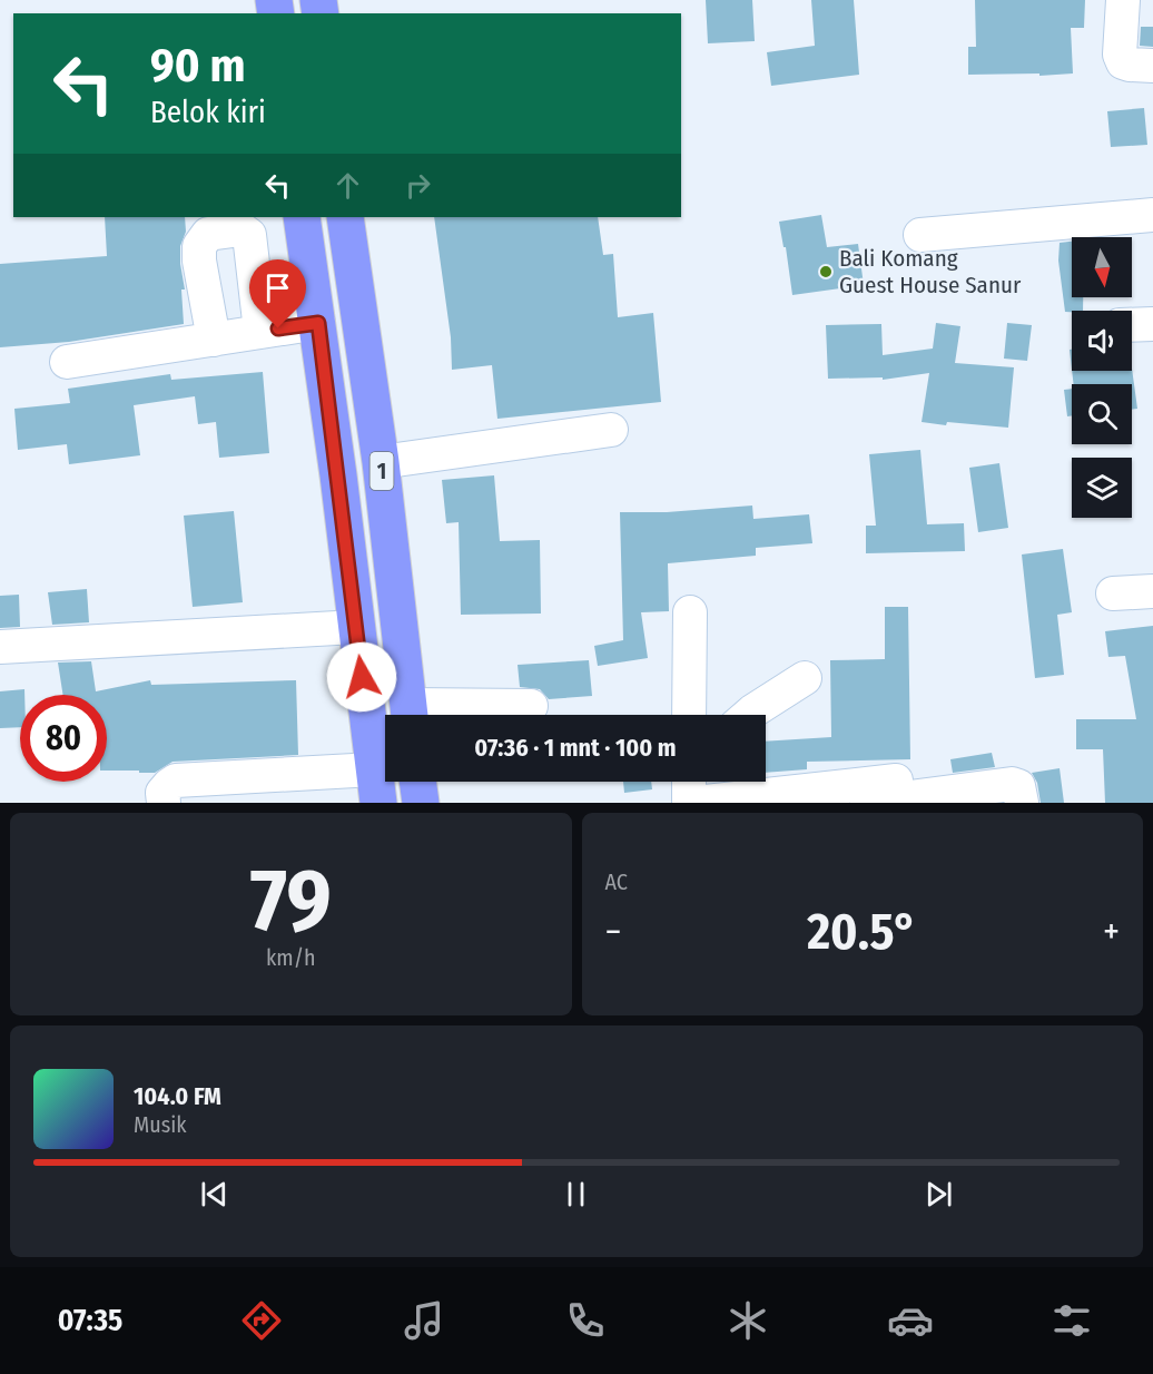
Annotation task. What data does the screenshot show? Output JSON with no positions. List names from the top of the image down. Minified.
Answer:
{"streets":{"highway":["1"]},"places":["Bali Komang Guest House Sanur"],"north":"bottom","page":{"turn":["90 m","Belok kiri"],"limit":"80","trip":"07:36 · 1 mnt · 100 m","tile":[["79","km/h"],"AC"],"heat":["−","20.5°","+"],"song":["104.0 FM","Musik"],"tabs":"07:35"}}
